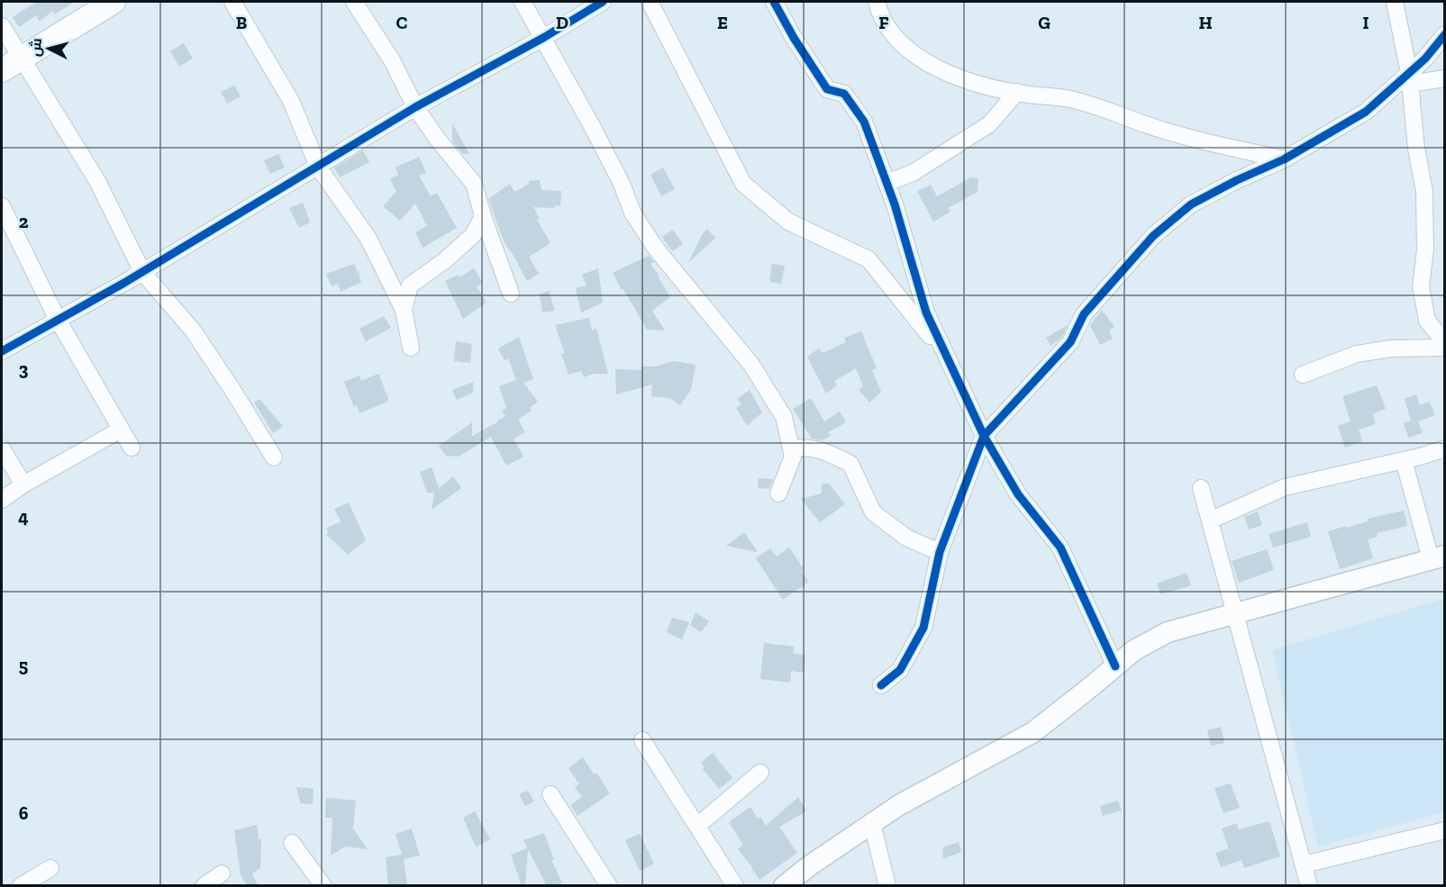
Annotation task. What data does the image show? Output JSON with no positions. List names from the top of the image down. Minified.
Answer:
{"north":"left","grid":{"columns":["B","C","D","E","F","G","H","I"],"rows":["2","3","4","5","6"]}}
